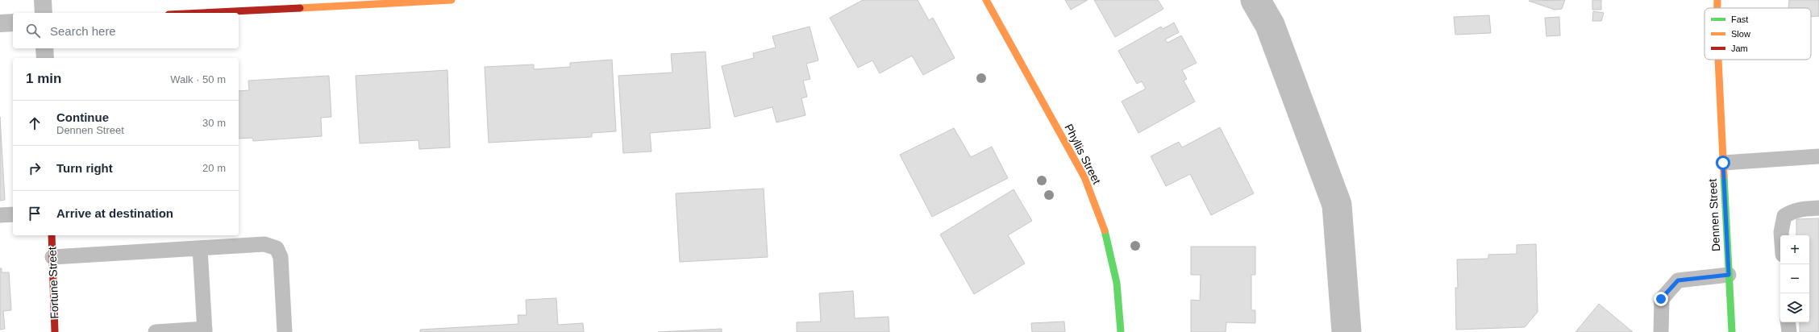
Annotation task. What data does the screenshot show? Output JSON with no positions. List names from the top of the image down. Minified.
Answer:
{"streets":{"street":["Phyllis Street","Dennen Street","Fortune Street"]},"legend":["Fast","Slow","Jam"],"page":{"search":"Search here","heading":["1 min","Walk · 50 m"],"list":[["Continue","Dennen Street","30 m"],["Turn right","20 m"],"Arrive at destination"],"map_buttons":["+","−"]}}
